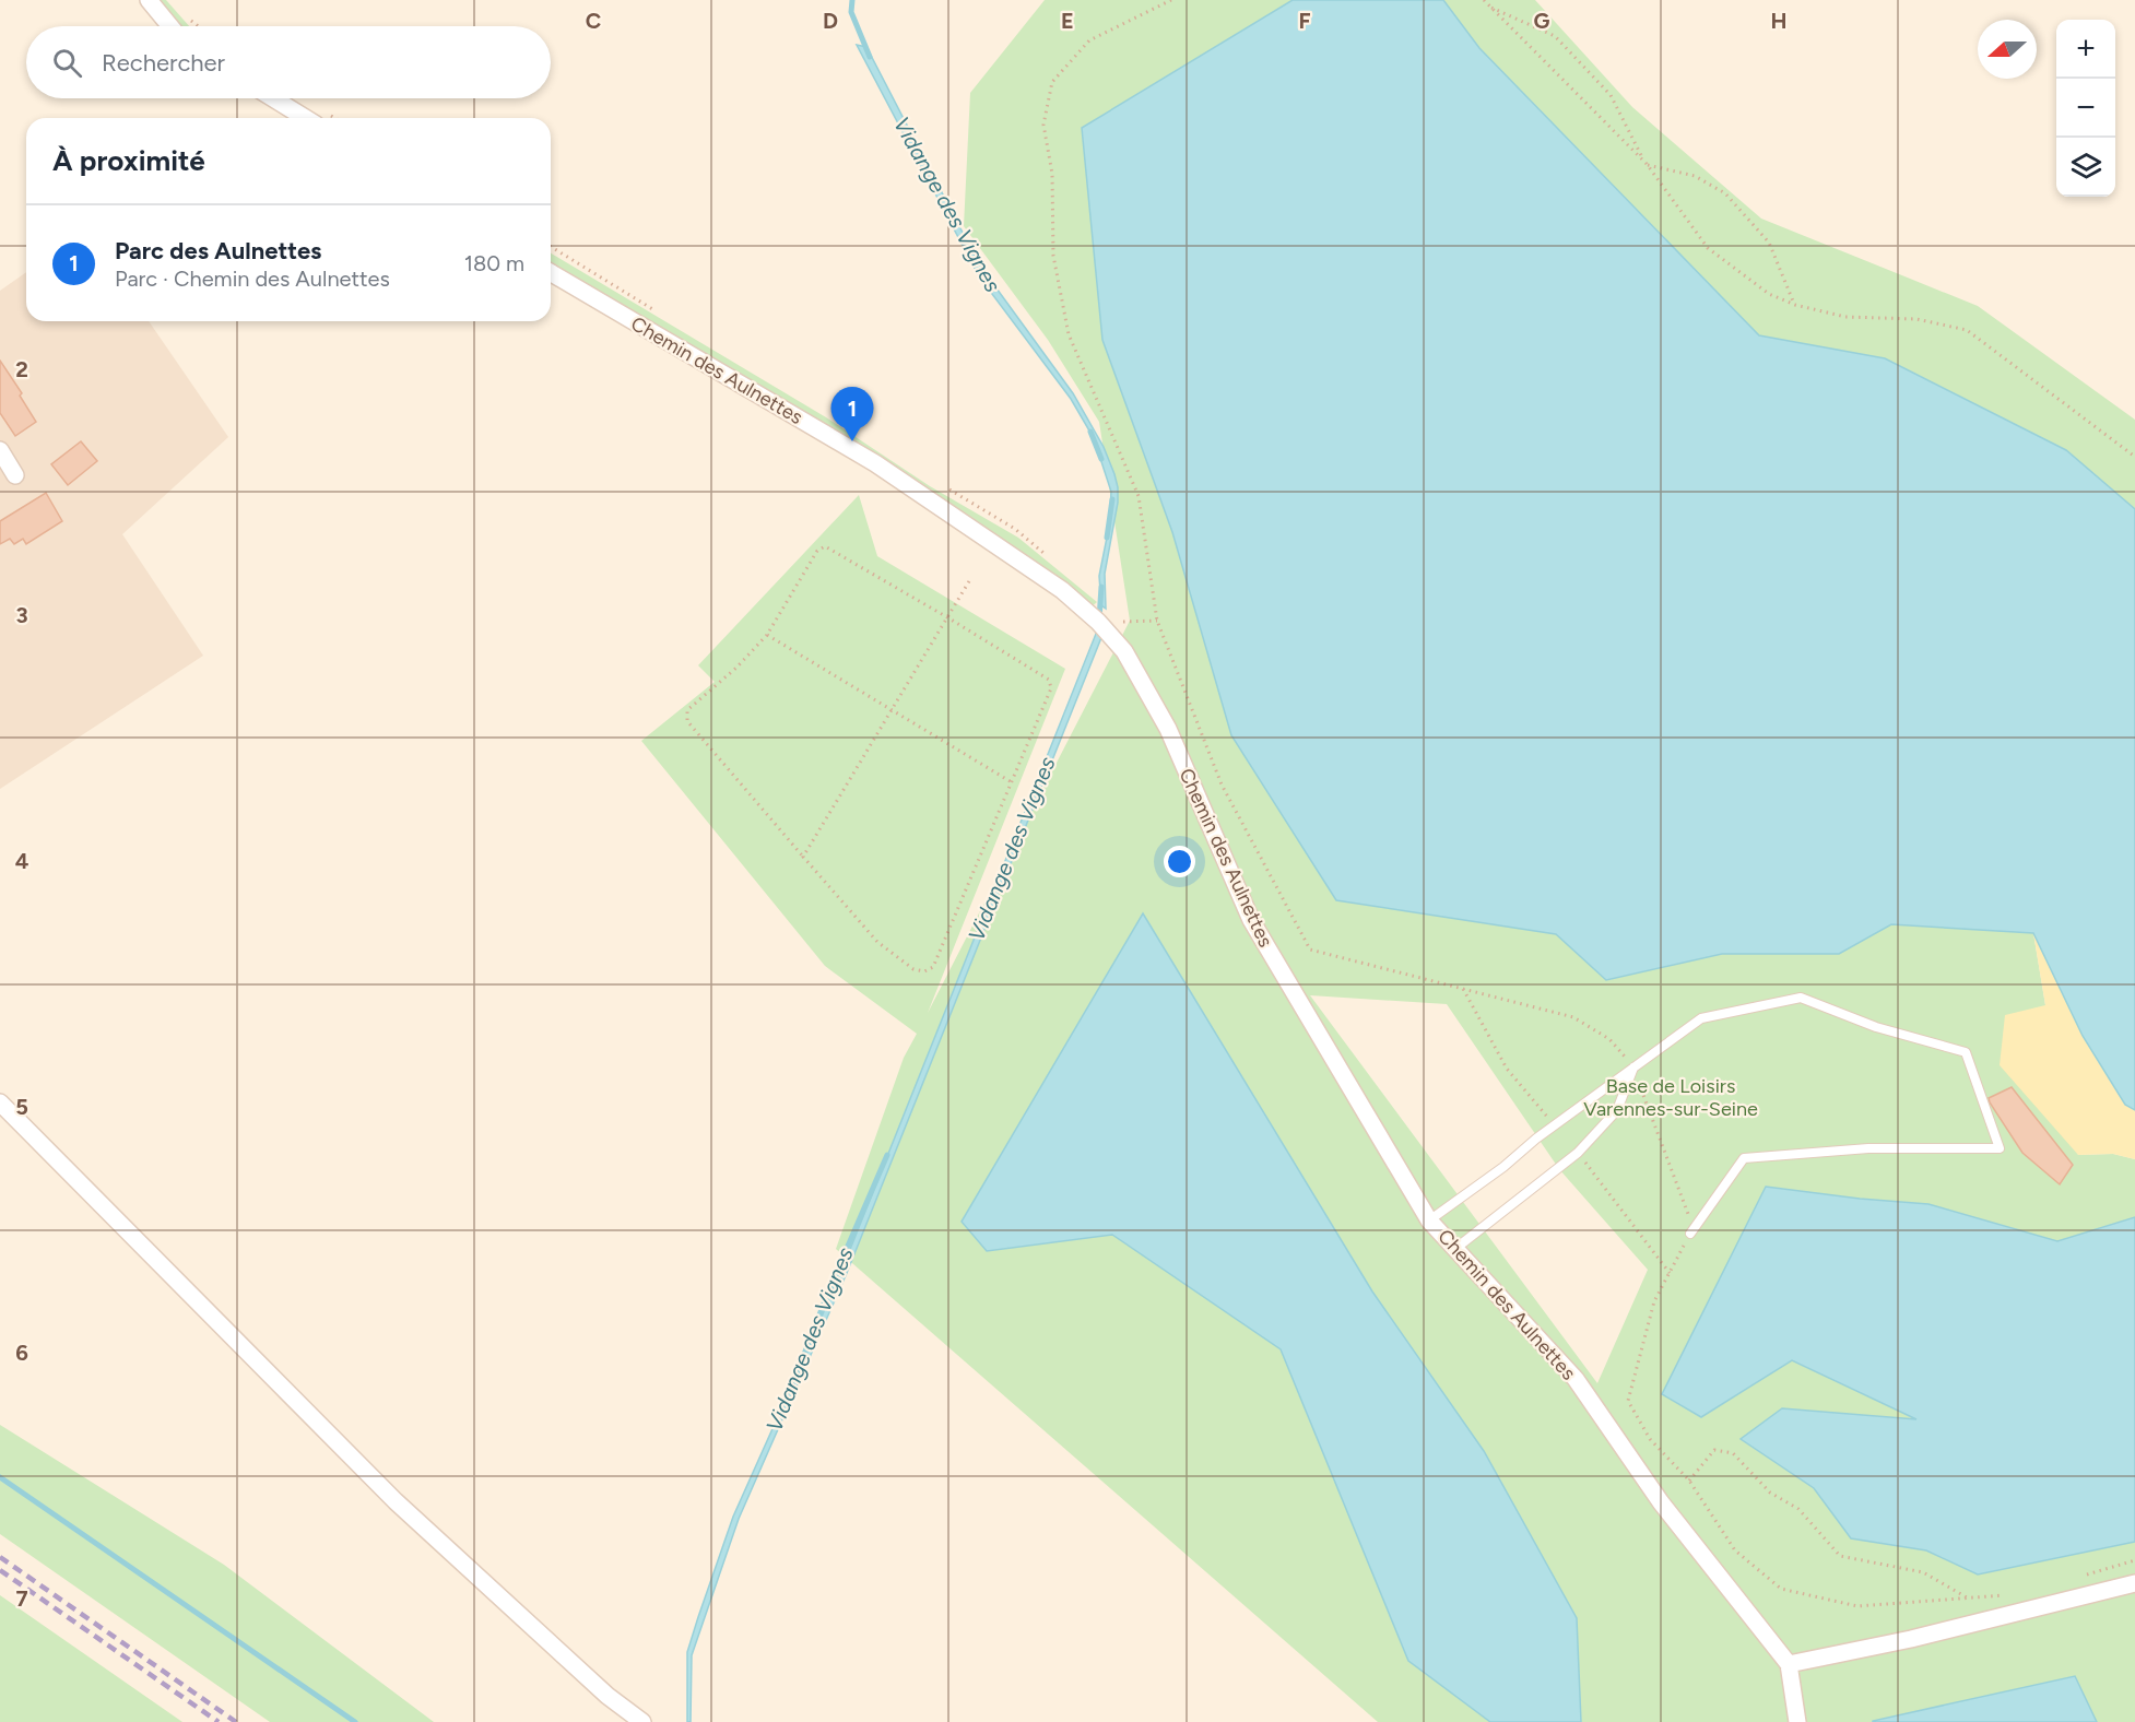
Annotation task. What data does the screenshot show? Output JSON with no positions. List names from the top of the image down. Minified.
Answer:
{"streets":{"street":["Chemin des Aulnettes"]},"water":["Vidange des Vignes"],"parks":["Base de Loisirs Varennes-sur-Seine"],"north":"left","page":{"map_buttons":["+","−"],"search":"Rechercher","heading":"À proximité","list":[{"mark":"1","name":"Parc des Aulnettes","note":"Parc · Chemin des Aulnettes","value":"180 m"}],"pins":"1"},"grid":{"columns":["C","D","E","F","G","H"],"rows":["2","3","4","5","6","7"]}}
